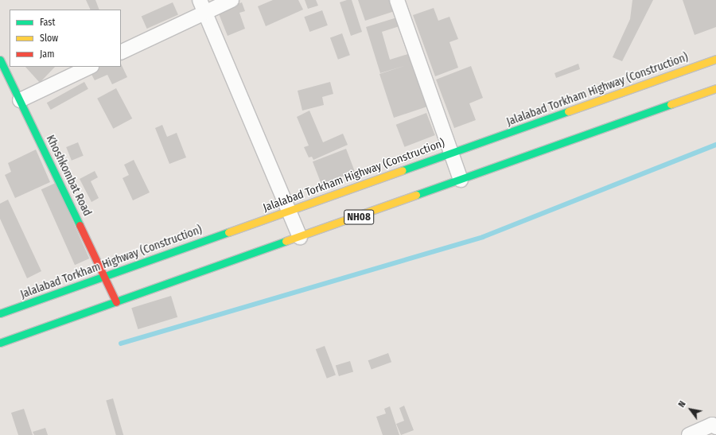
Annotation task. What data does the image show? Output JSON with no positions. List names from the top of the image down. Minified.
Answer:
{"streets":{"main road":["Jalalabad Torkham Highway (Construction)","Khoshkombat Road","NH08"]},"crossings":[["Jalalabad Torkham Highway (Construction)","Khoshkombat Road"],["Jalalabad Torkham Highway (Construction)","NH08"],["Khoshkombat Road","NH08"]],"legend":["Fast","Slow","Jam"],"north":"top left"}
